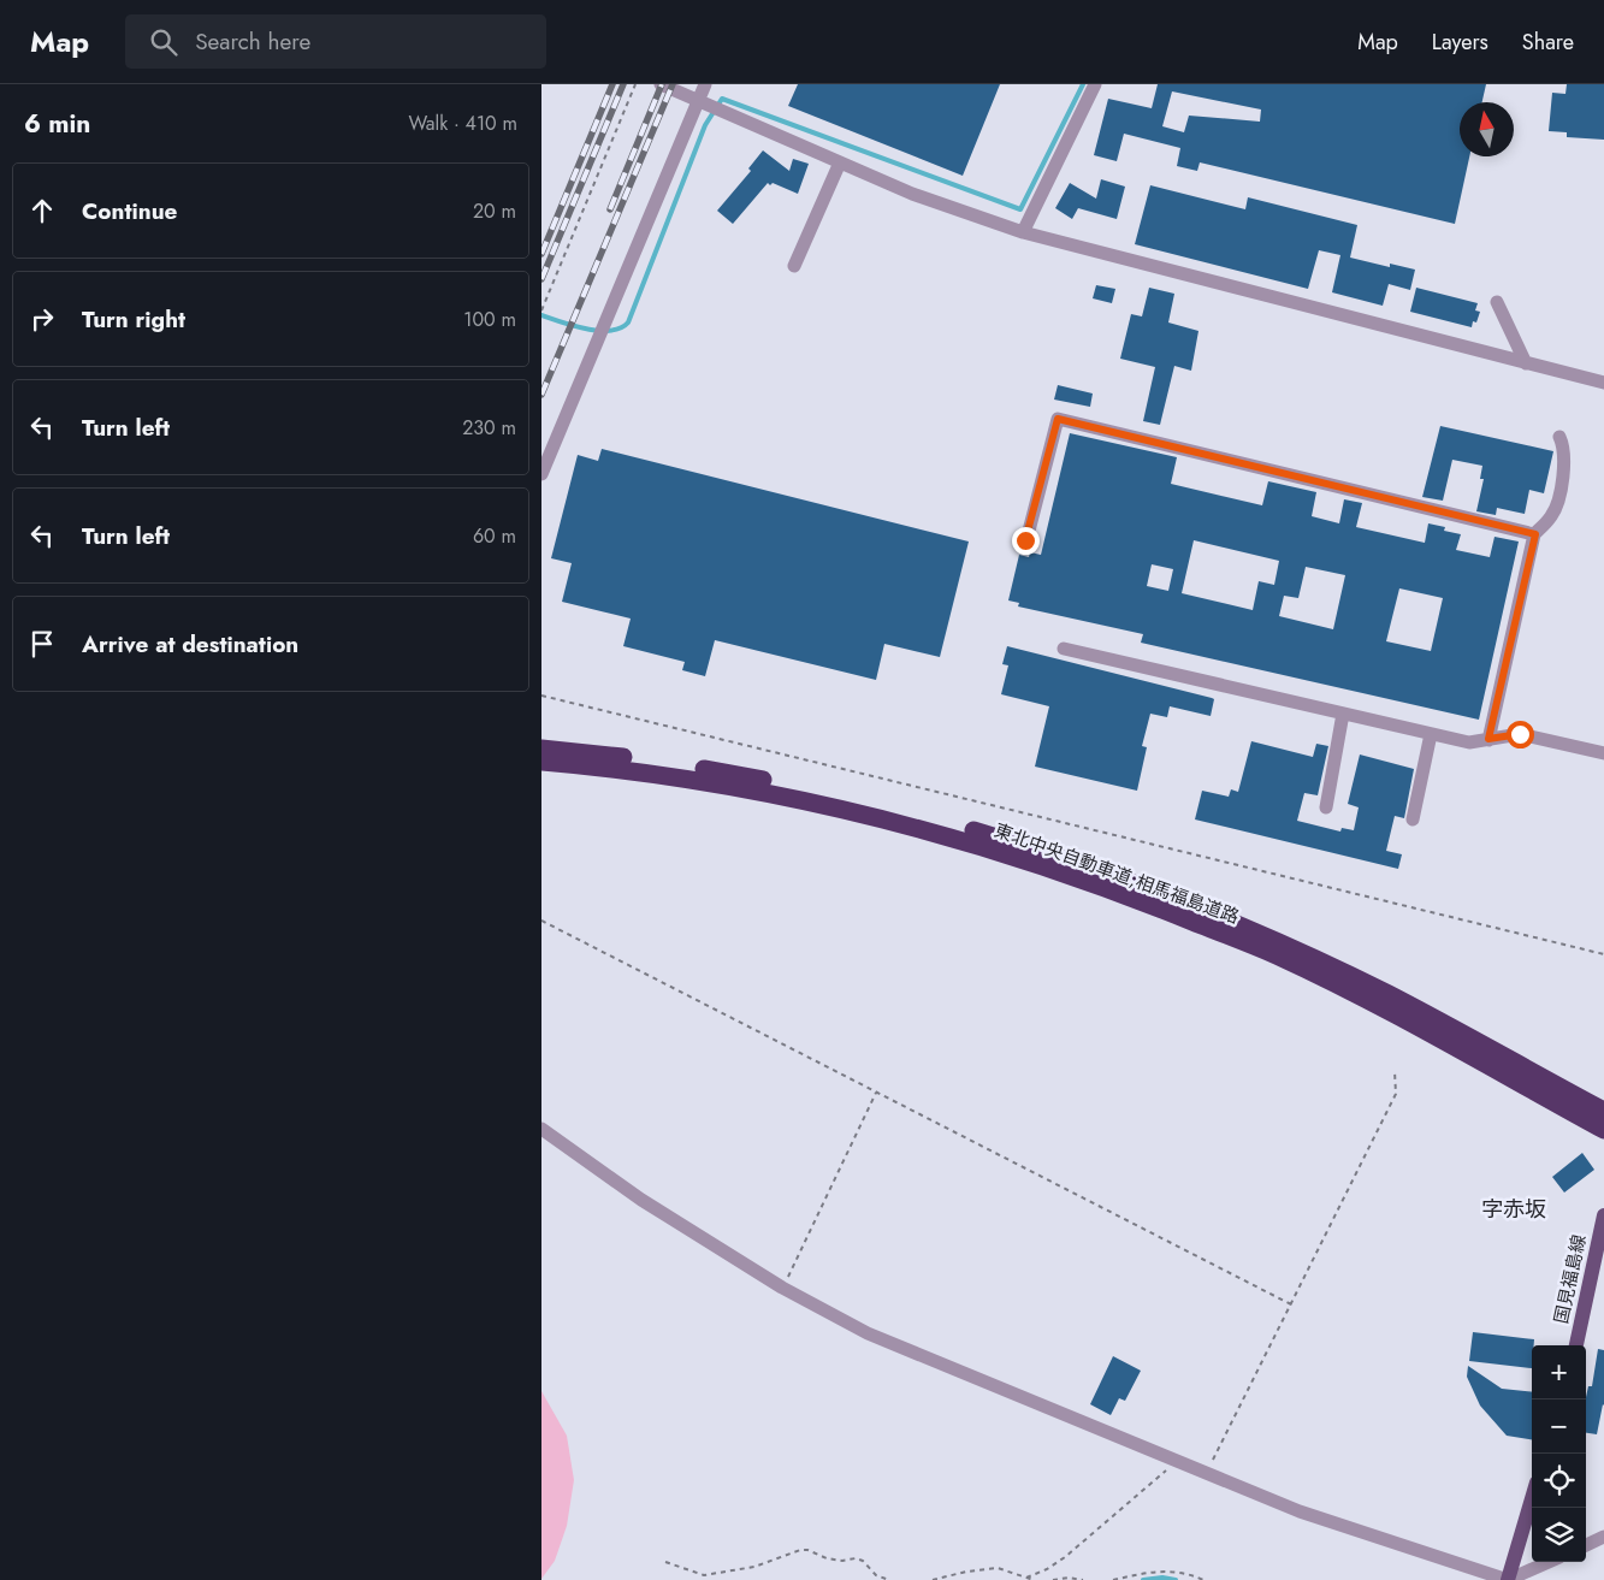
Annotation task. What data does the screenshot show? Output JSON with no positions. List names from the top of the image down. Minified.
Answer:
{"streets":{"highway":["東北中央自動車道;相馬福島道路"],"main road":["国見福島線"]},"districts":["字赤坂"],"north":"top","page":{"header":"Map","search":"Search here","nav":["Map","Layers","Share"],"heading":["6 min","Walk · 410 m"],"list":[["Continue","20 m"],["Turn right","100 m"],["Turn left","230 m"],["Turn left","60 m"],"Arrive at destination"],"map_buttons":["+","−"]}}
